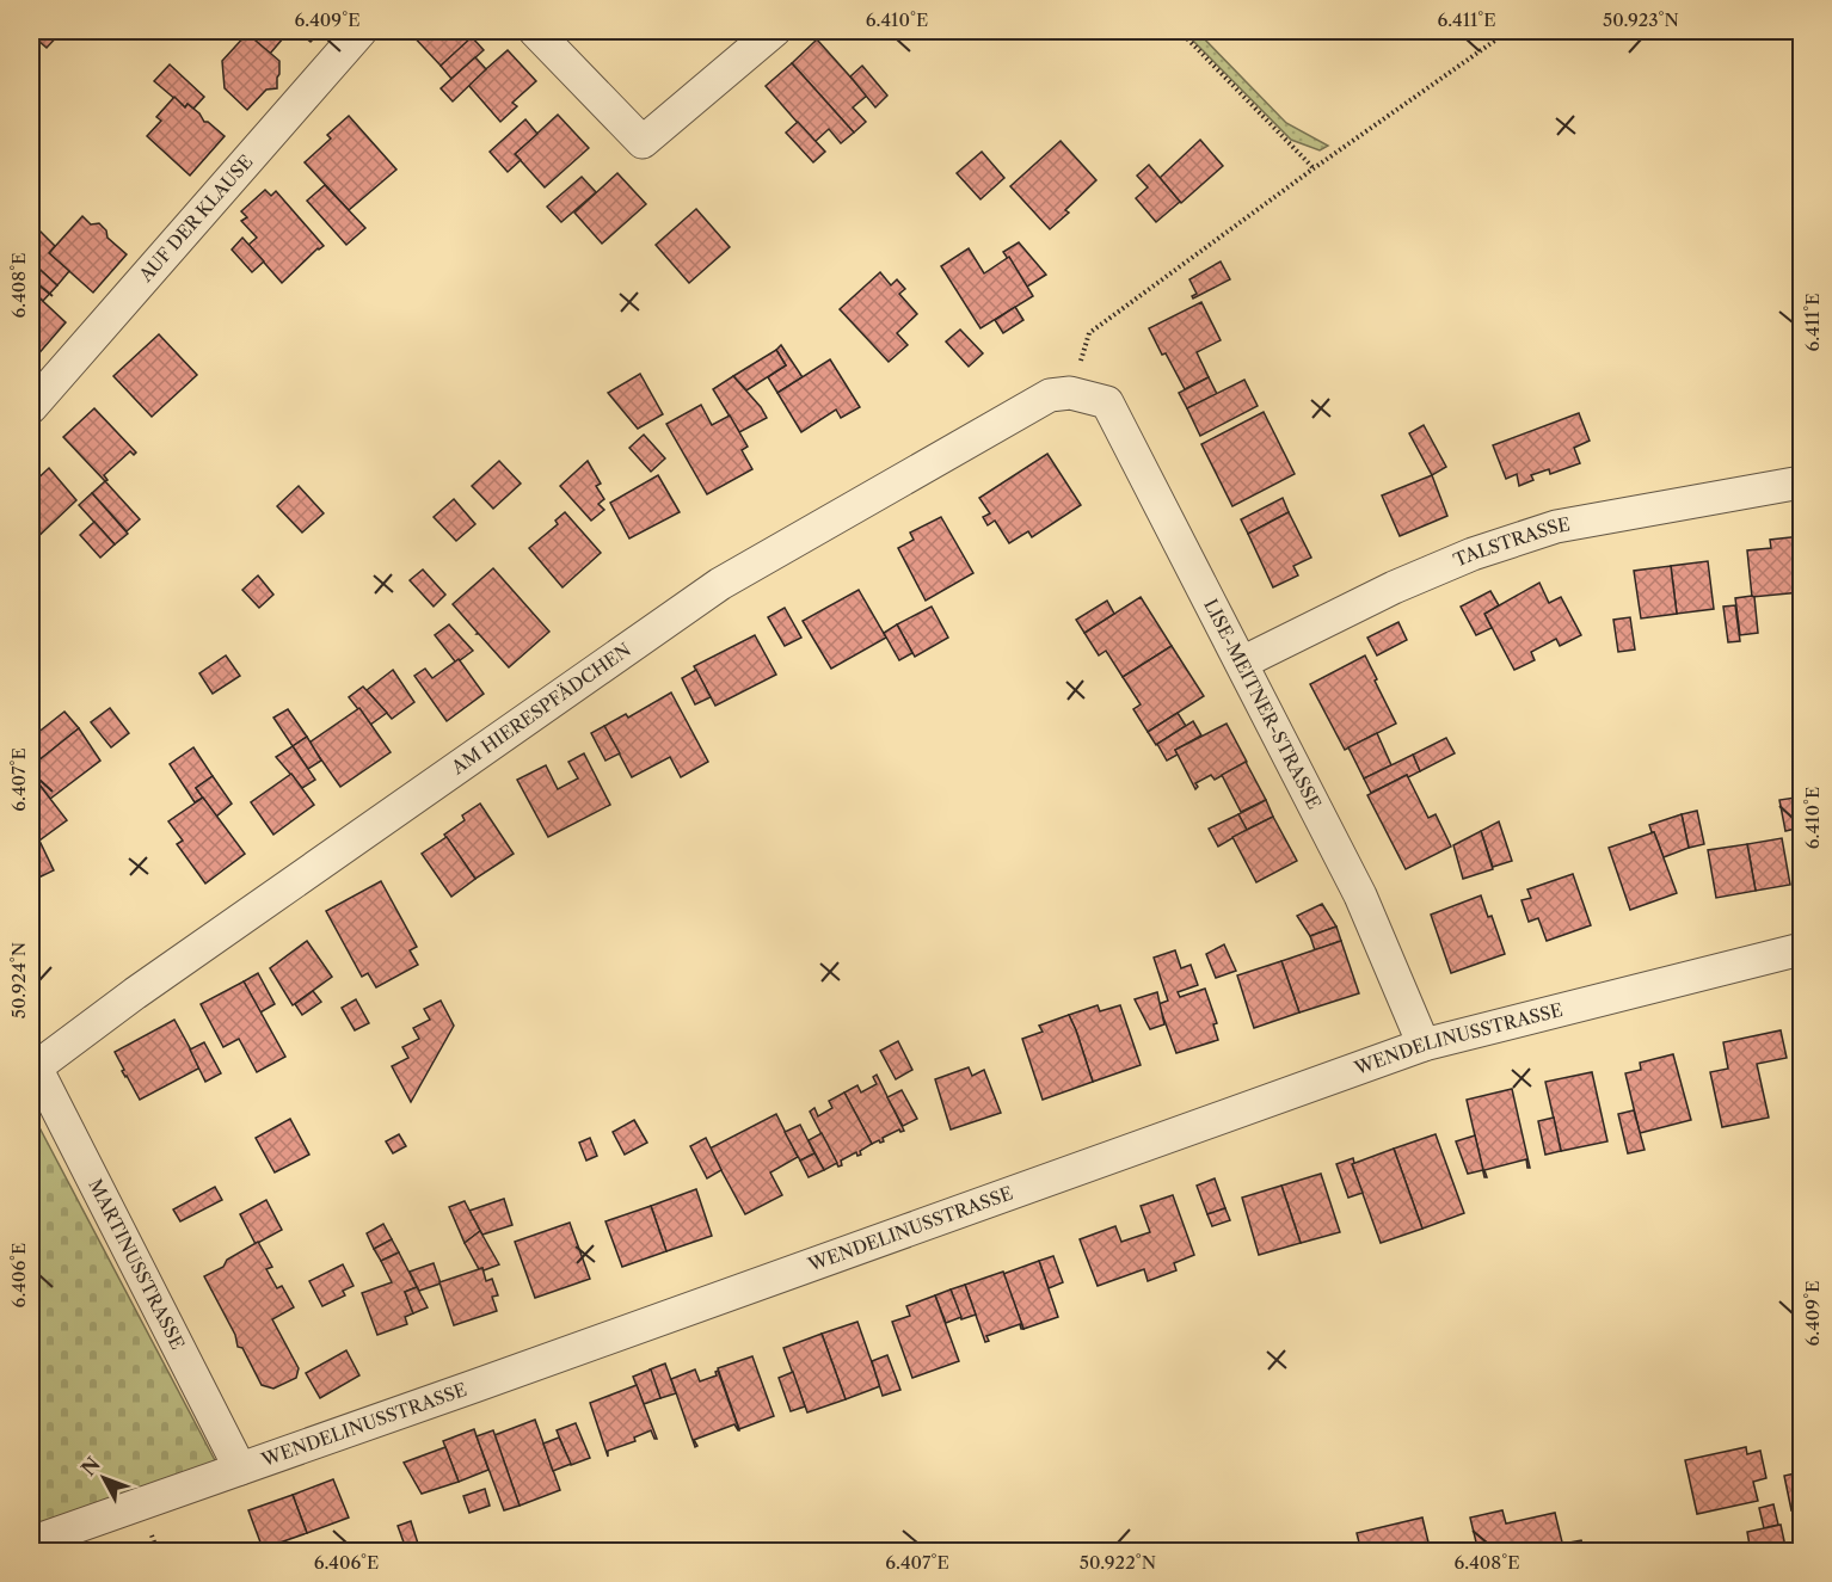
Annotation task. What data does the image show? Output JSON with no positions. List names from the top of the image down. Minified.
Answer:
{"streets":{"street":["AUF DER KLAUSE","TALSTRASSE","LISE-MEITNER-STRASSE","AM HIERESPFÄDCHEN","WENDELINUSSTRASSE","MARTINUSSTRASSE"]},"crossings":[["TALSTRASSE","LISE-MEITNER-STRASSE"],["LISE-MEITNER-STRASSE","AM HIERESPFÄDCHEN"],["LISE-MEITNER-STRASSE","WENDELINUSSTRASSE"],["AM HIERESPFÄDCHEN","MARTINUSSTRASSE"],["WENDELINUSSTRASSE","MARTINUSSTRASSE"]],"north":"top left","coordinates":["6.409°E","6.410°E","6.411°E","50.923°N","6.408°E","6.407°E","50.924°N","6.406°E","50.922°N"]}
